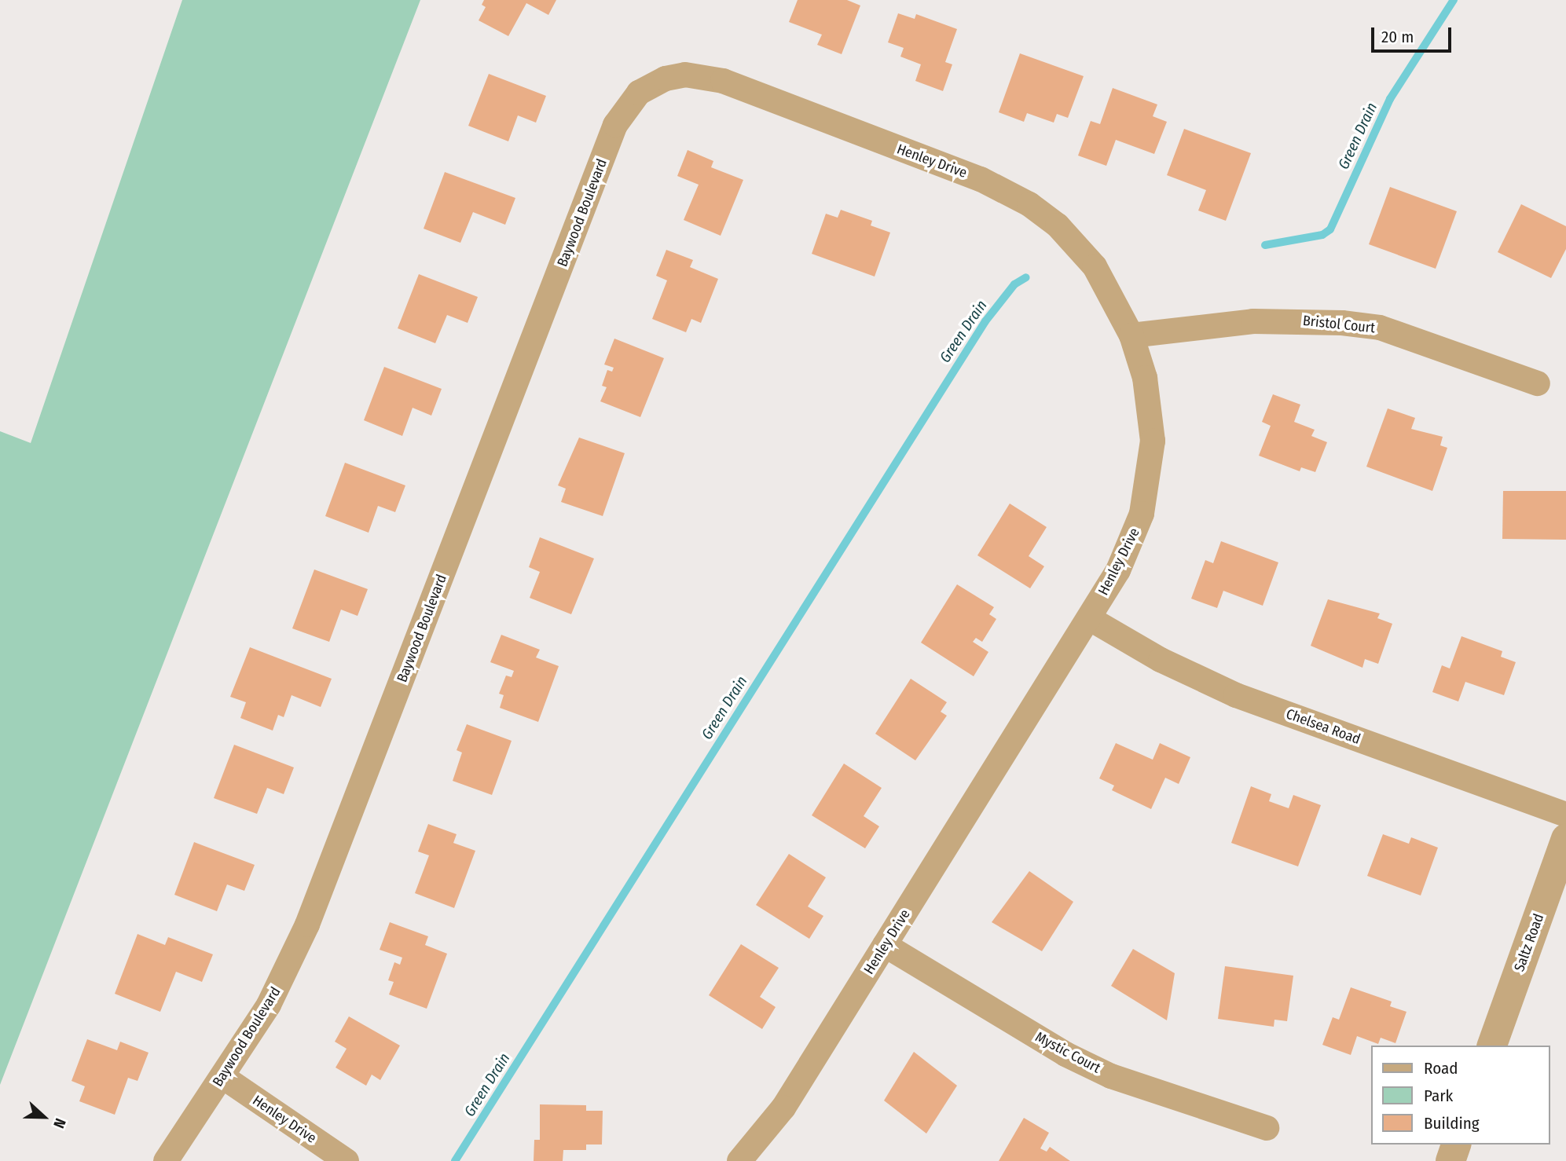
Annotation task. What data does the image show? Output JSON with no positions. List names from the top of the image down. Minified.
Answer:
{"streets":{"street":["Henley Drive","Baywood Boulevard","Bristol Court","Chelsea Road","Saltz Road","Mystic Court"]},"crossings":[["Henley Drive","Baywood Boulevard"],["Henley Drive","Bristol Court"],["Henley Drive","Chelsea Road"],["Henley Drive","Mystic Court"]],"water":["Green Drain"],"legend":["Road","Park","Building"],"scale_bar":"20 m","north":"right"}
